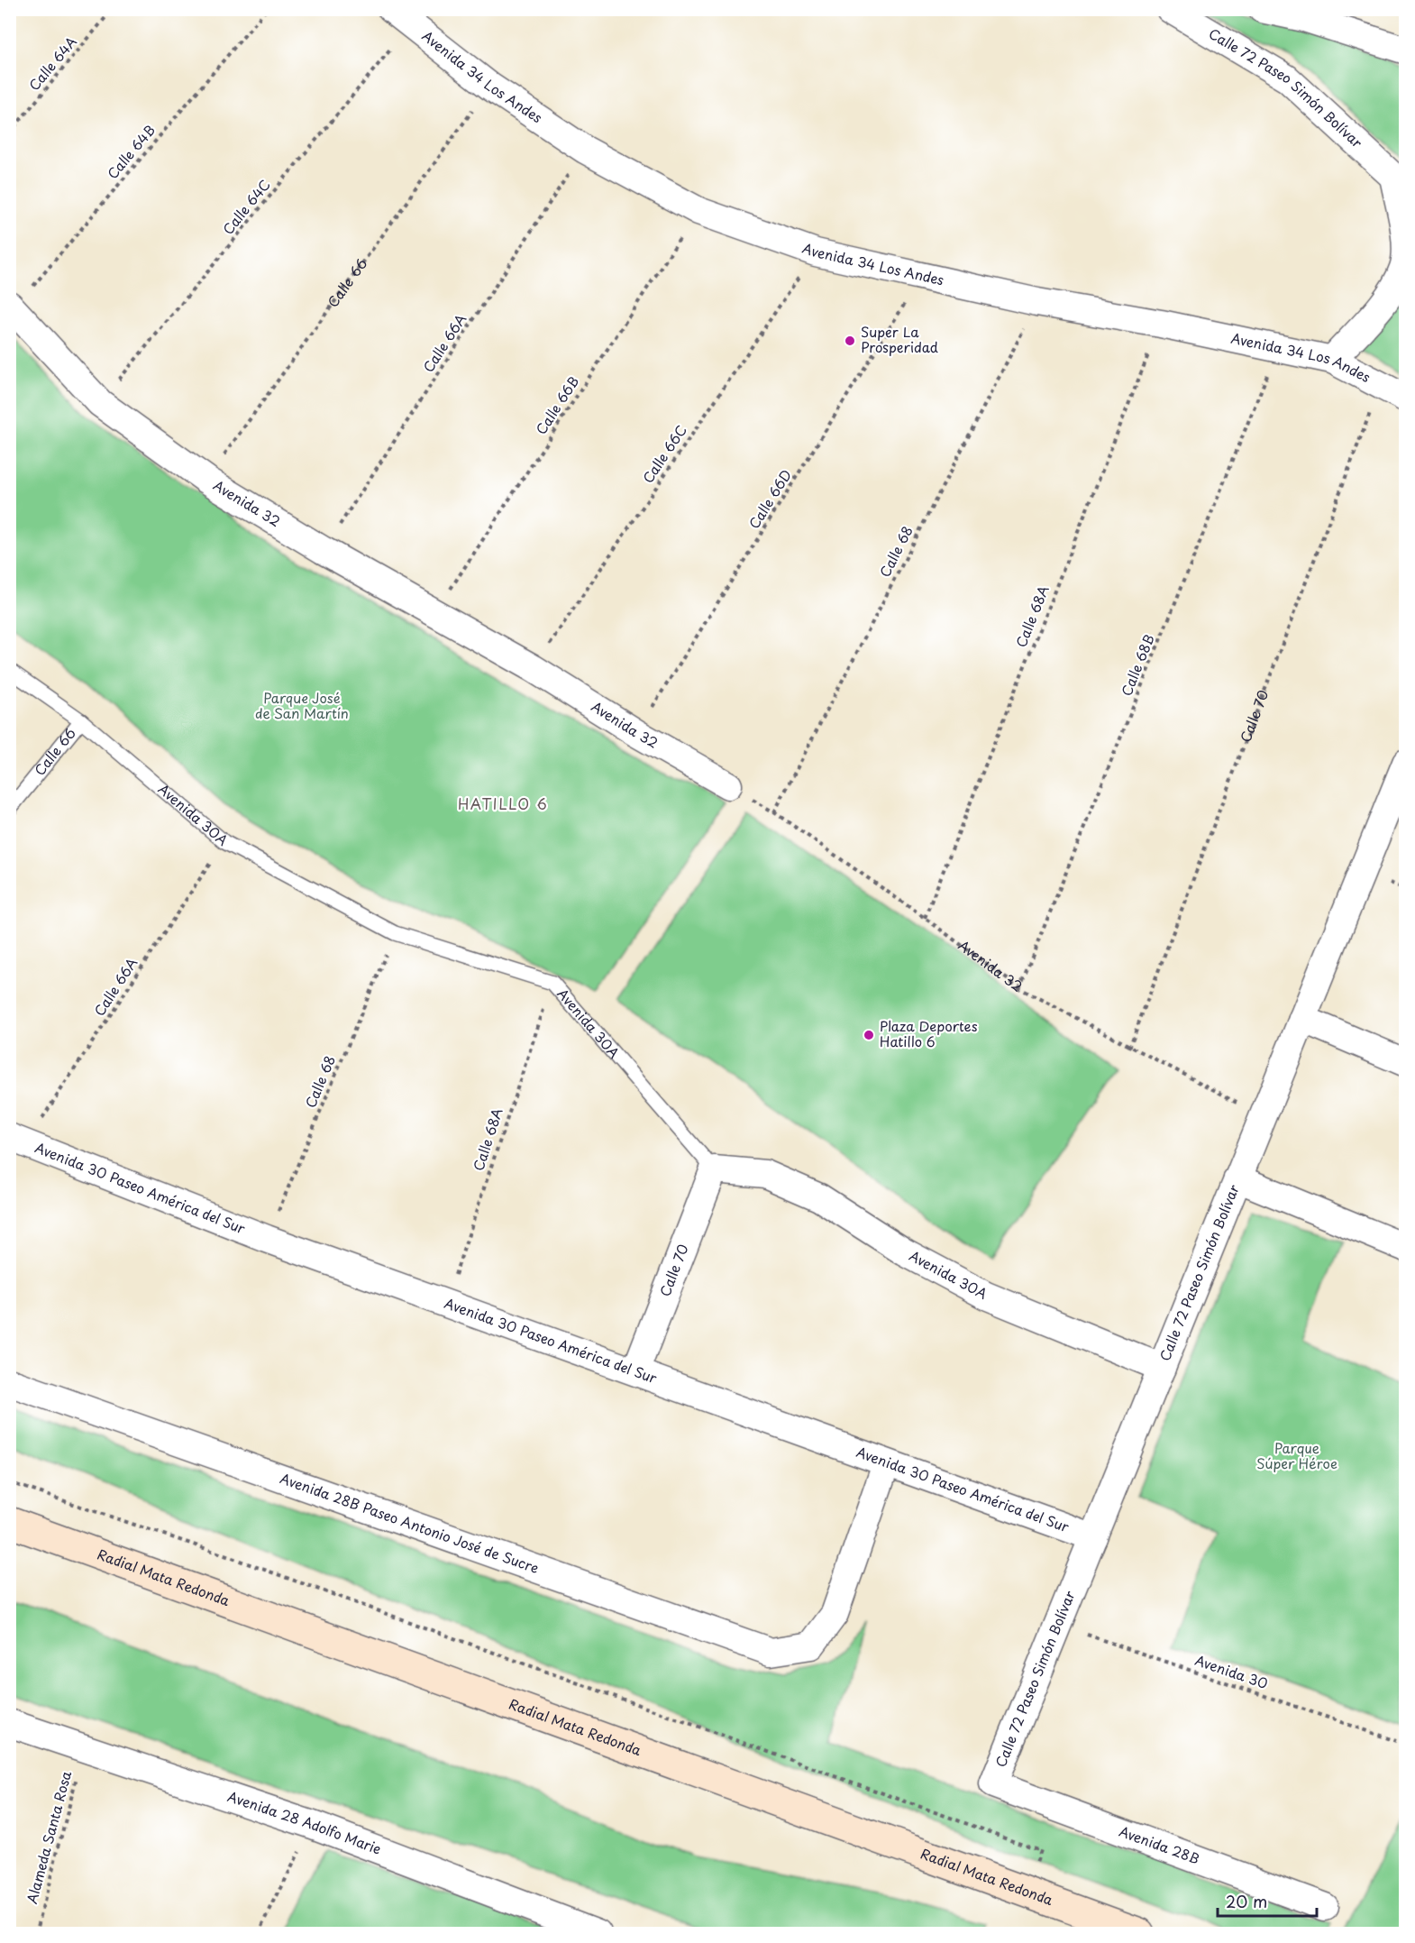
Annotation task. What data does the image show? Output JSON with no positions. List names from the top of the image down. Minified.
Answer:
{"streets":{"main road":["Radial Mata Redonda"],"street":["Avenida 34 Los Andes","Calle 72 Paseo Simón Bolívar","Avenida 32","Calle 70","Avenida 30A","Avenida 30 Paseo América del Sur","Avenida 28B Paseo Antonio José de Sucre","Avenida 28 Adolfo Marie","Avenida 28B"],"lane":["Calle 66"],"path":["Calle 64A","Calle 64B","Calle 64C","Calle 66A","Calle 66B","Calle 66C","Calle 66D","Calle 68","Calle 68A","Calle 68B","Avenida 30","Alameda Santa Rosa"]},"crossings":[["Avenida 34 Los Andes","Calle 72 Paseo Simón Bolívar"],["Avenida 34 Los Andes","Calle 64C"],["Avenida 34 Los Andes","Calle 66"],["Avenida 34 Los Andes","Calle 66A"],["Avenida 34 Los Andes","Calle 66B"],["Avenida 34 Los Andes","Calle 66C"],["Avenida 34 Los Andes","Calle 66D"],["Avenida 34 Los Andes","Calle 68"],["Avenida 34 Los Andes","Calle 68A"],["Avenida 34 Los Andes","Calle 68B"],["Avenida 34 Los Andes","Calle 70"],["Calle 72 Paseo Simón Bolívar","Avenida 32"],["Calle 72 Paseo Simón Bolívar","Avenida 30A"],["Calle 72 Paseo Simón Bolívar","Avenida 30 Paseo América del Sur"],["Calle 72 Paseo Simón Bolívar","Avenida 30"],["Calle 72 Paseo Simón Bolívar","Avenida 28B"],["Calle 64B","Avenida 32"],["Calle 64C","Avenida 32"],["Calle 66","Avenida 32"],["Calle 66","Avenida 30A"],["Calle 66A","Avenida 32"],["Calle 66A","Avenida 30A"],["Calle 66A","Avenida 30 Paseo América del Sur"],["Calle 66B","Avenida 32"],["Calle 66C","Avenida 32"],["Calle 66D","Avenida 32"],["Avenida 32","Calle 68"],["Avenida 32","Calle 68A"],["Avenida 32","Calle 68B"],["Avenida 32","Calle 70"],["Calle 68","Avenida 30A"],["Calle 68","Avenida 30 Paseo América del Sur"],["Calle 68A","Avenida 30A"],["Calle 68A","Avenida 30 Paseo América del Sur"],["Calle 70","Avenida 30A"],["Calle 70","Avenida 30 Paseo América del Sur"],["Avenida 30 Paseo América del Sur","Avenida 28B Paseo Antonio José de Sucre"],["Avenida 28 Adolfo Marie","Alameda Santa Rosa"]],"districts":["HATILLO 6"],"parks":["Parque José de San Martín","Parque Súper Héroe"],"places":["Super La Prosperidad","Plaza Deportes Hatillo 6"],"scale_bar":"20 m"}
